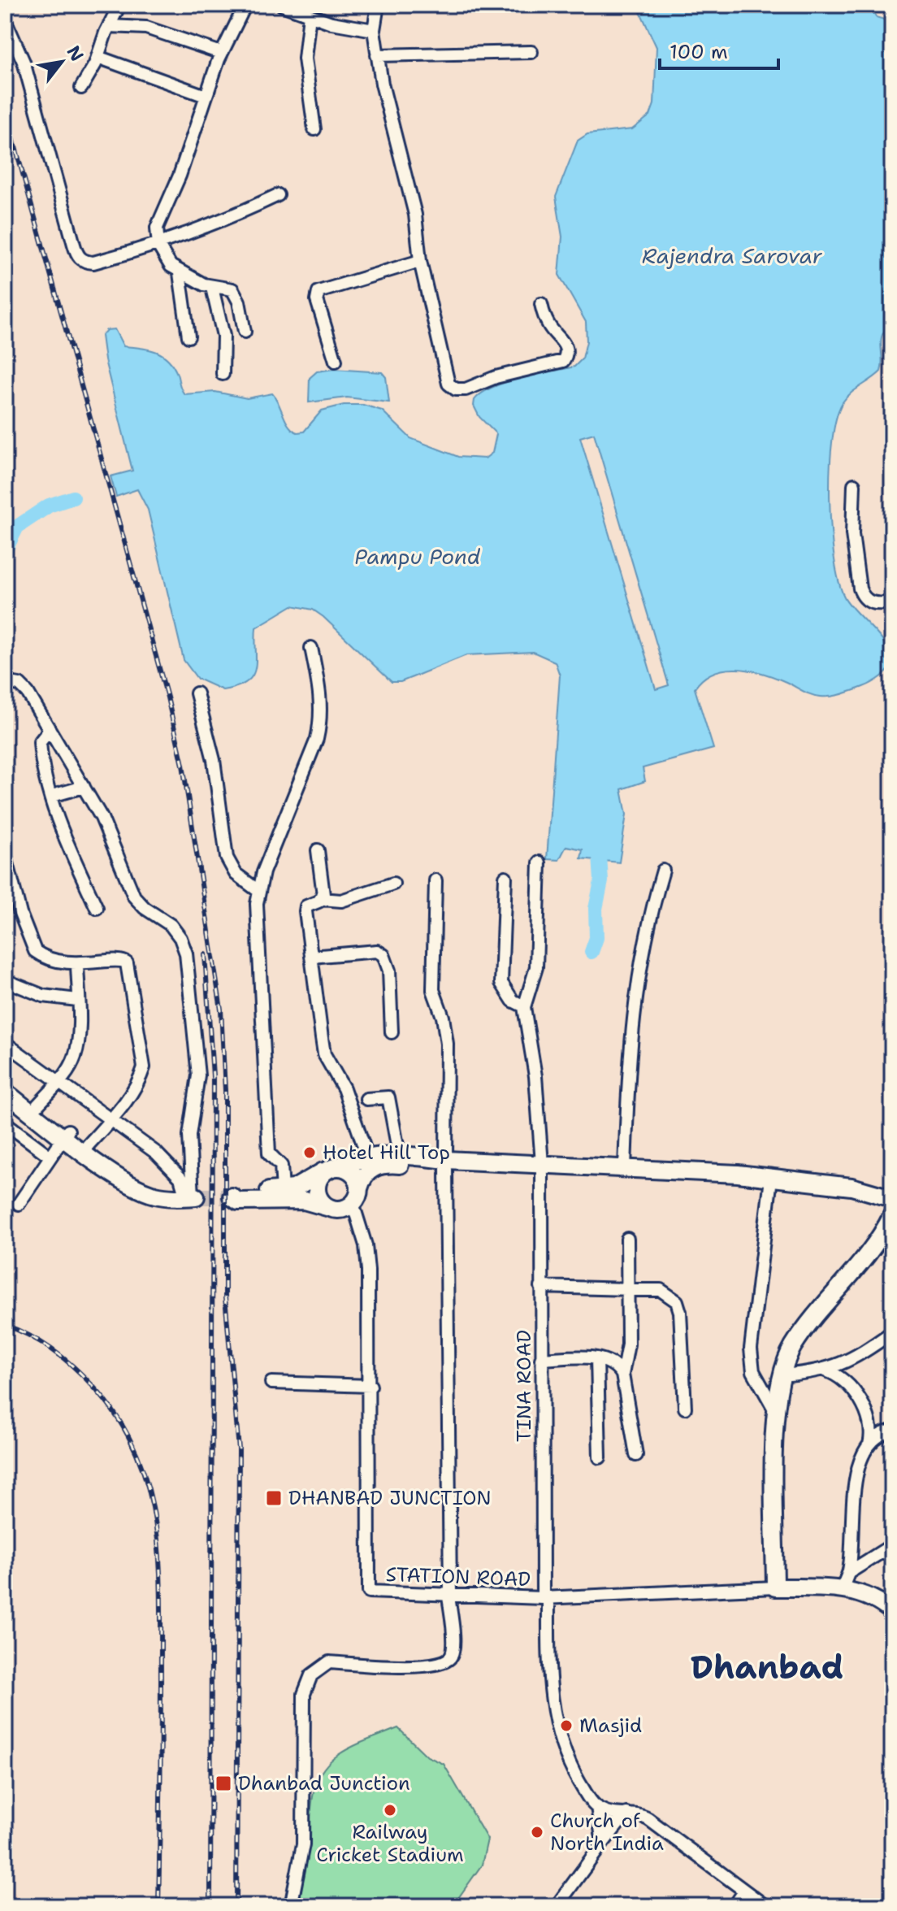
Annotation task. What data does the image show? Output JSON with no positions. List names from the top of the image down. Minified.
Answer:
{"streets":{"street":["TINA ROAD","STATION ROAD"]},"crossings":[["TINA ROAD","STATION ROAD"]],"districts":["Dhanbad"],"water":["Rajendra Sarovar","Pampu Pond"],"places":{"other":["Hotel Hill Top","Masjid","Railway Cricket Stadium","Church of North India"],"transit":["DHANBAD JUNCTION","Dhanbad Junction"]},"scale_bar":"100 m","north":"top right"}
